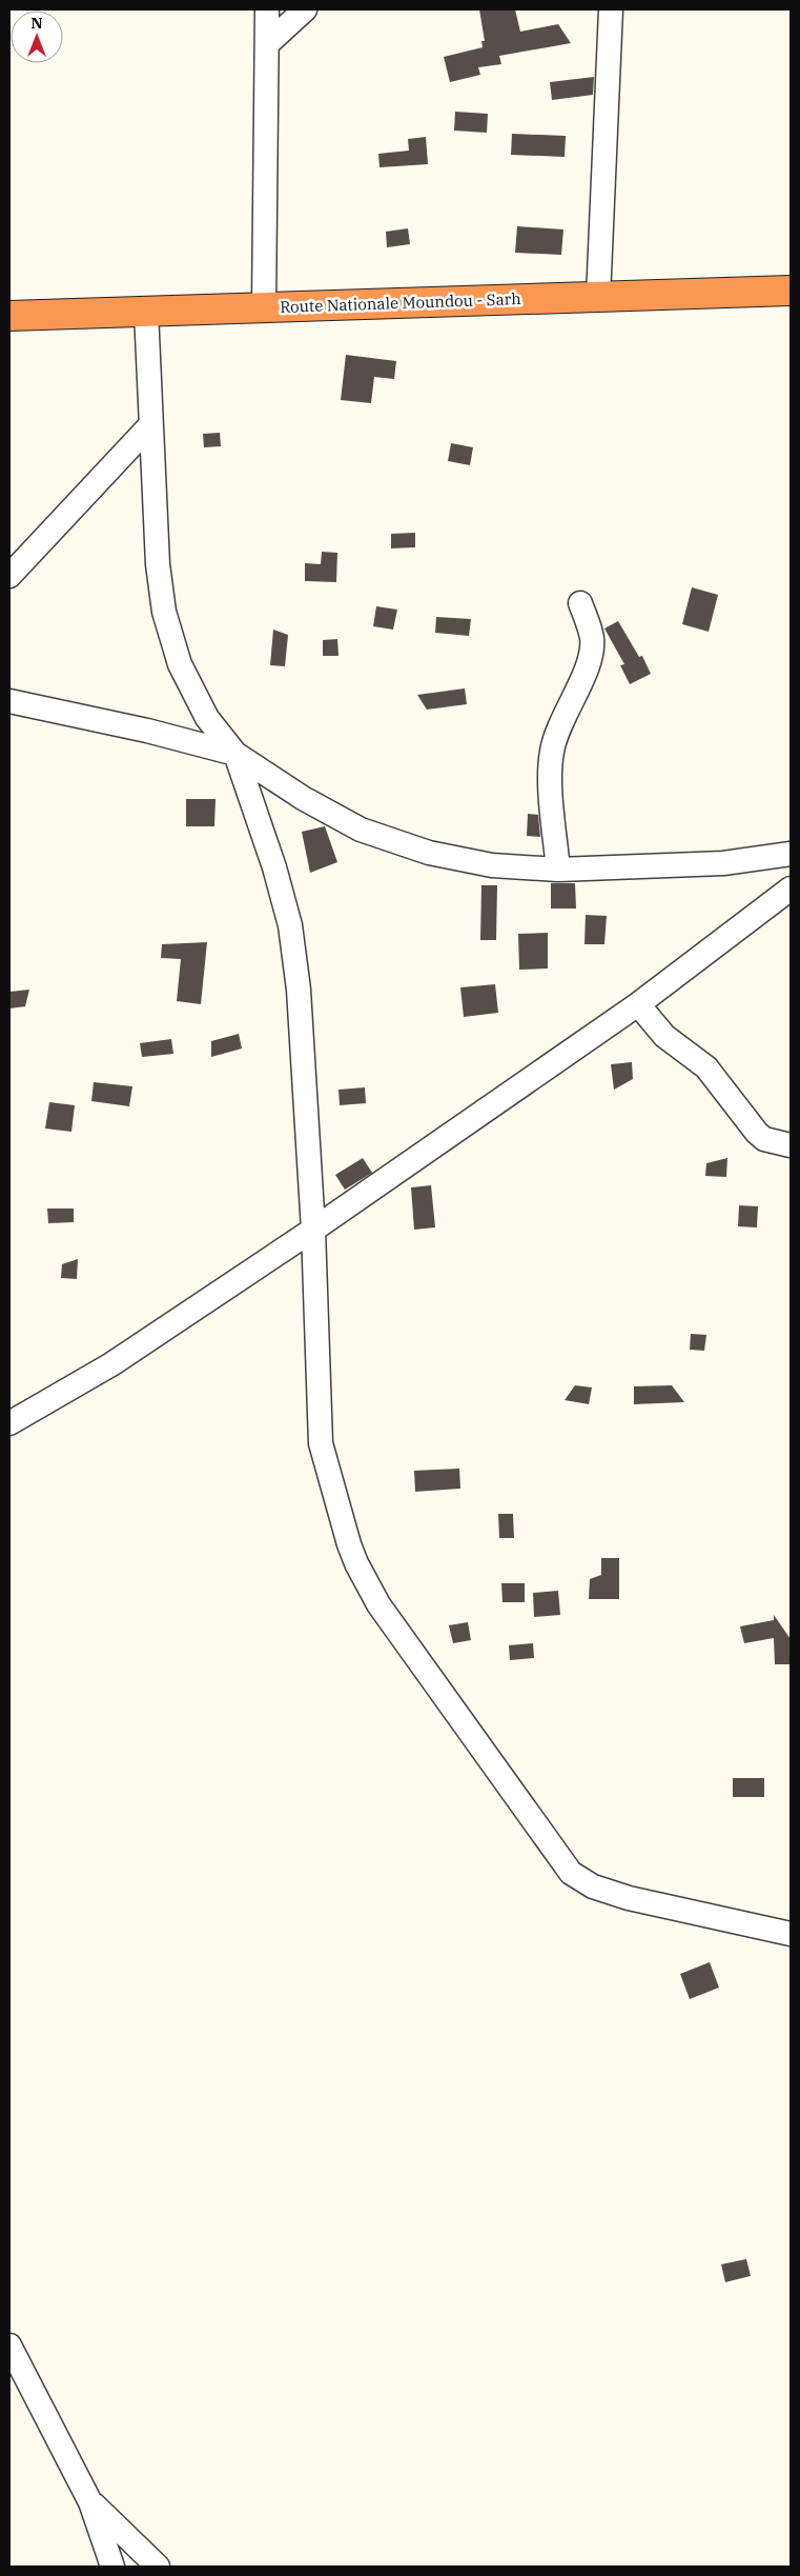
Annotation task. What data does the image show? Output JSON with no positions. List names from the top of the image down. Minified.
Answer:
{"streets":{"highway":["Route Nationale Moundou - Sarh"]},"north":"top"}
